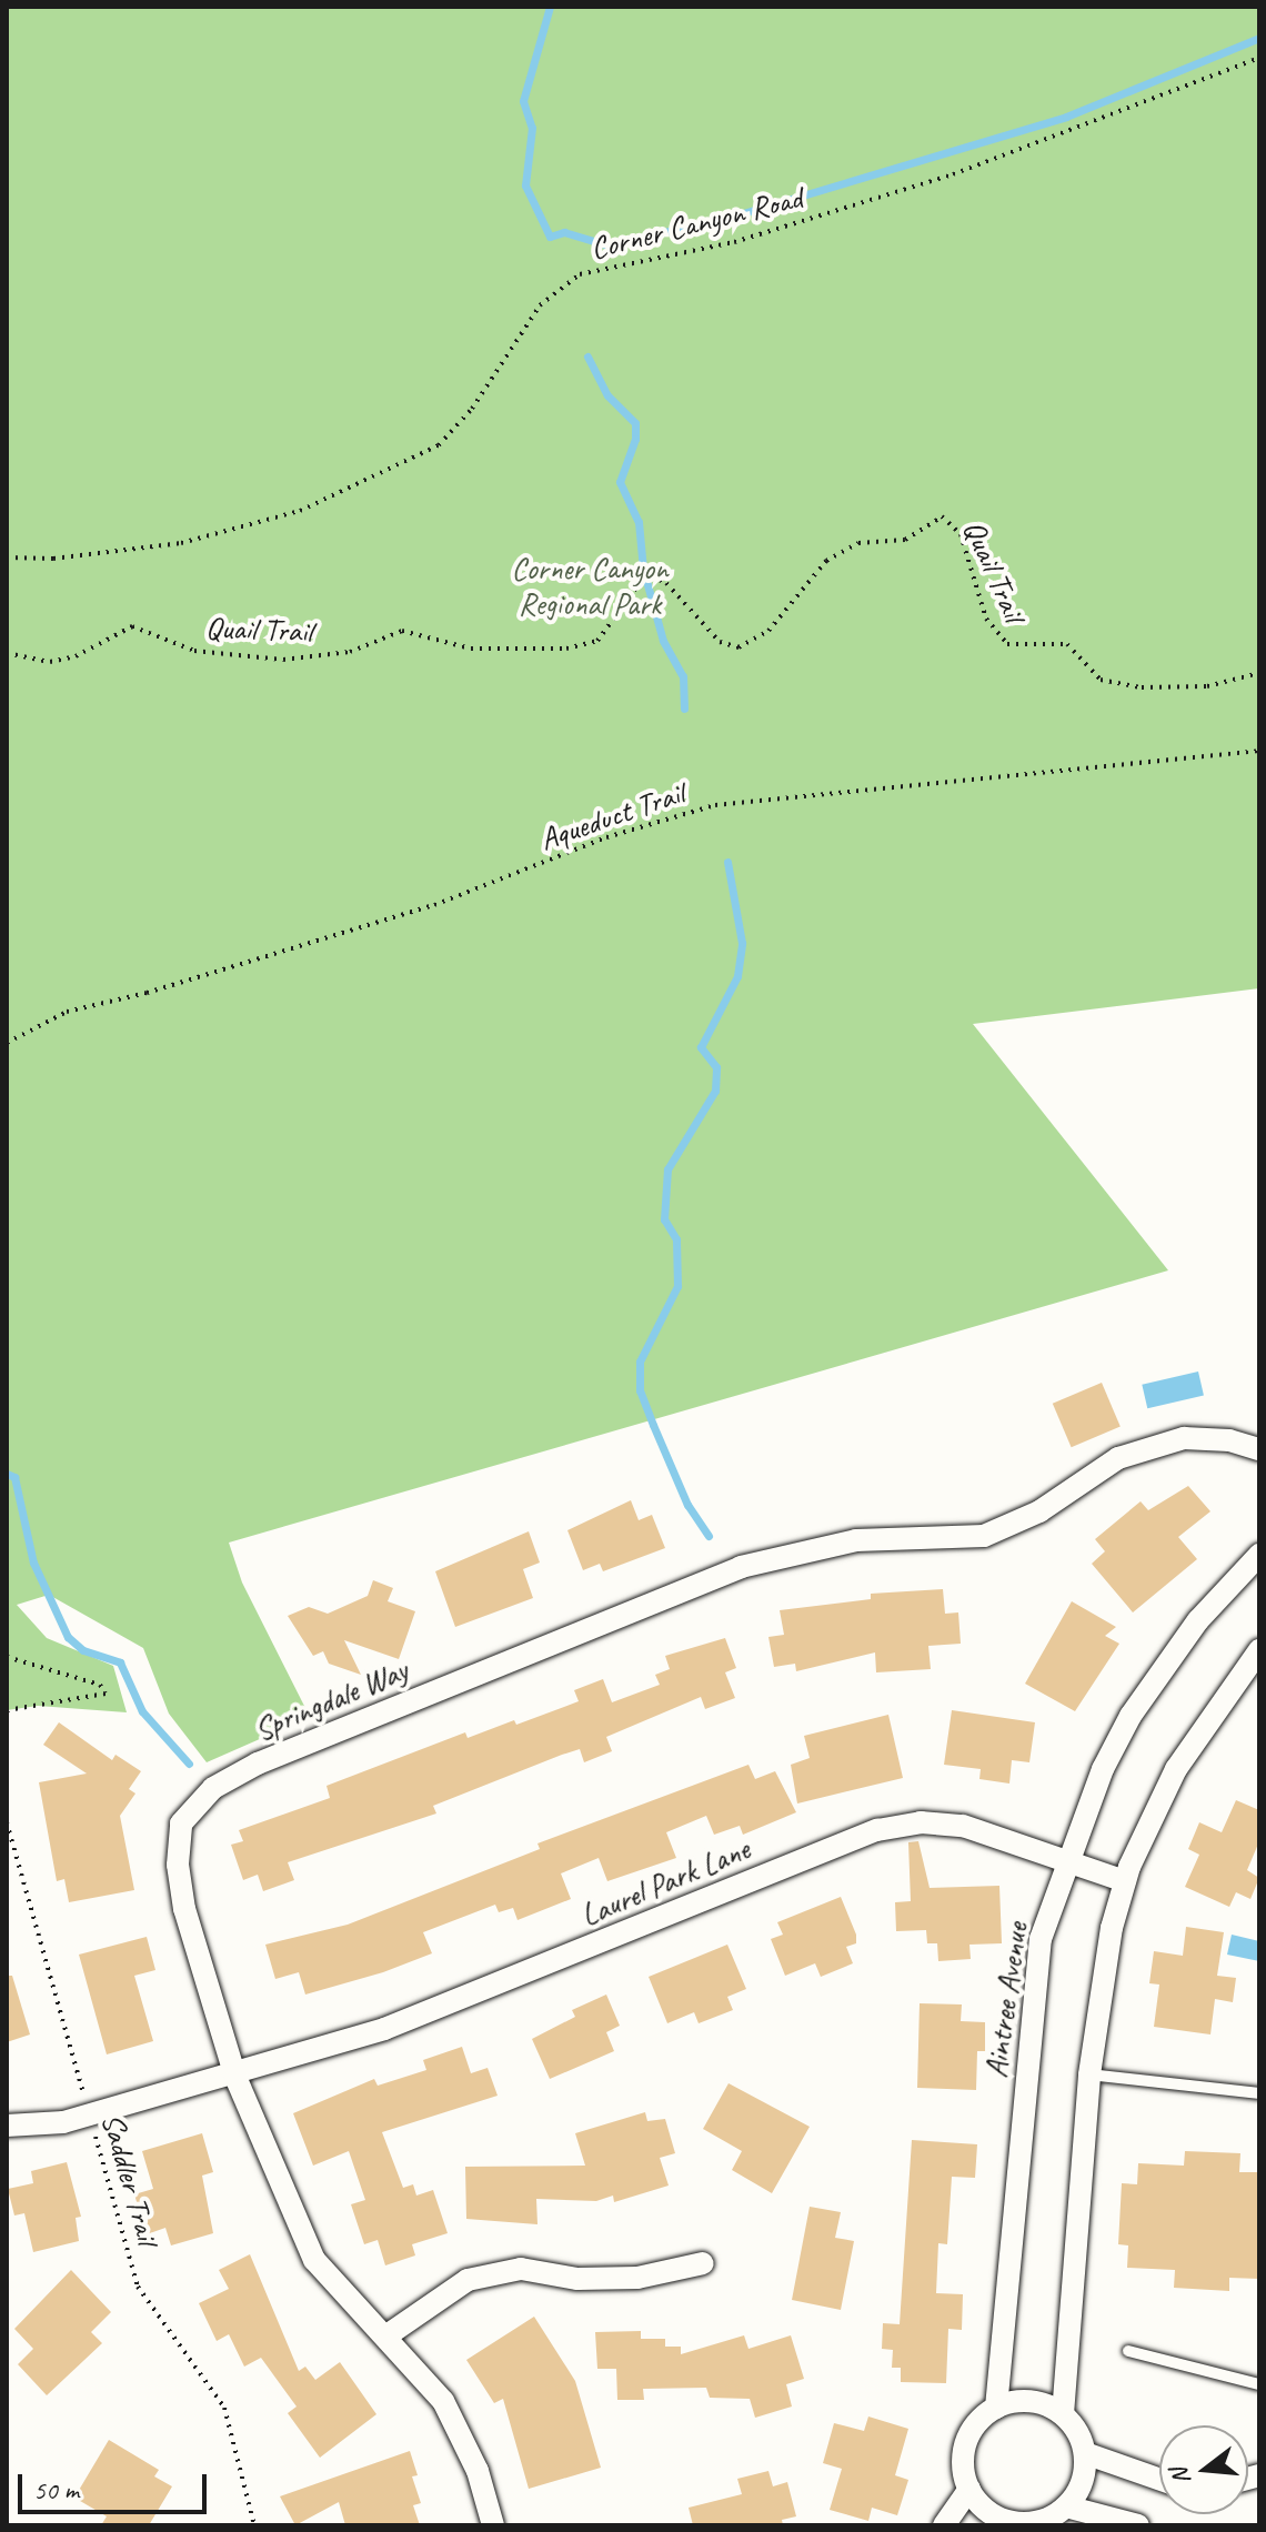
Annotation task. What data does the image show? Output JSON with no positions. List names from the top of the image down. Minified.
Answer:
{"streets":{"street":["Springdale Way","Laurel Park Lane","Aintree Avenue"],"path":["Corner Canyon Road","Quail Trail","Aqueduct Trail","Saddler Trail"]},"crossings":[["Springdale Way","Laurel Park Lane"],["Laurel Park Lane","Aintree Avenue"],["Laurel Park Lane","Saddler Trail"]],"parks":["Corner Canyon Regional Park"],"scale_bar":"50 m","north":"left"}
